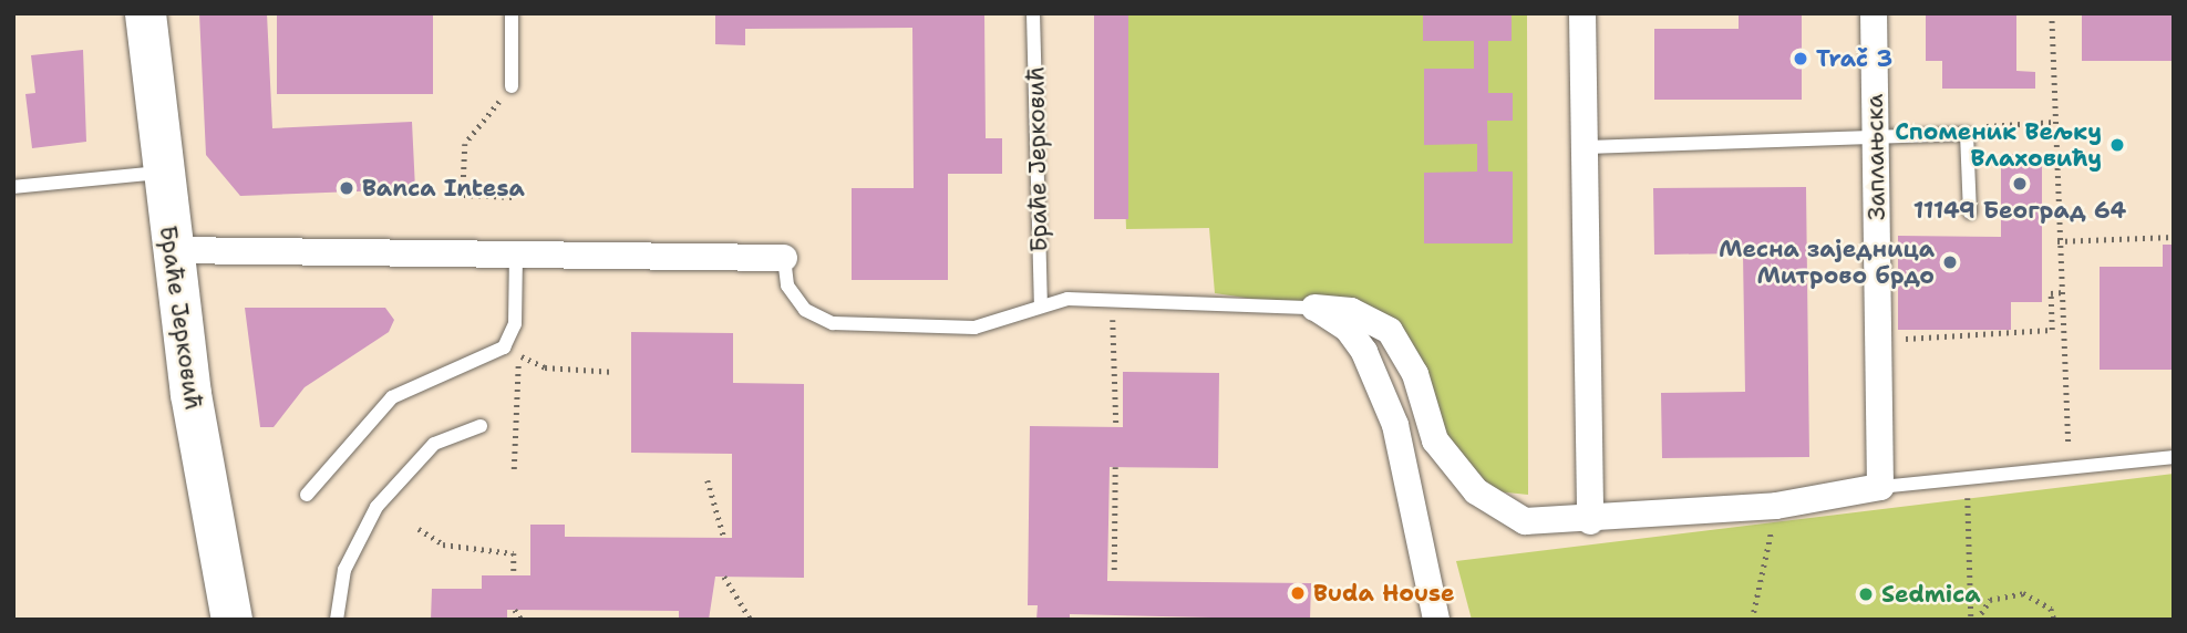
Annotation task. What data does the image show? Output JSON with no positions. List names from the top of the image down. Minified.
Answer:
{"streets":{"main road":["Браће Јерковић"],"street":["Заплањска"]},"places":["Trač 3","Споменик Вељку Влаховићу","11149 Београд 64","Banca Intesa","Месна заједница Митрово брдо","Buda House","Sedmica"]}
